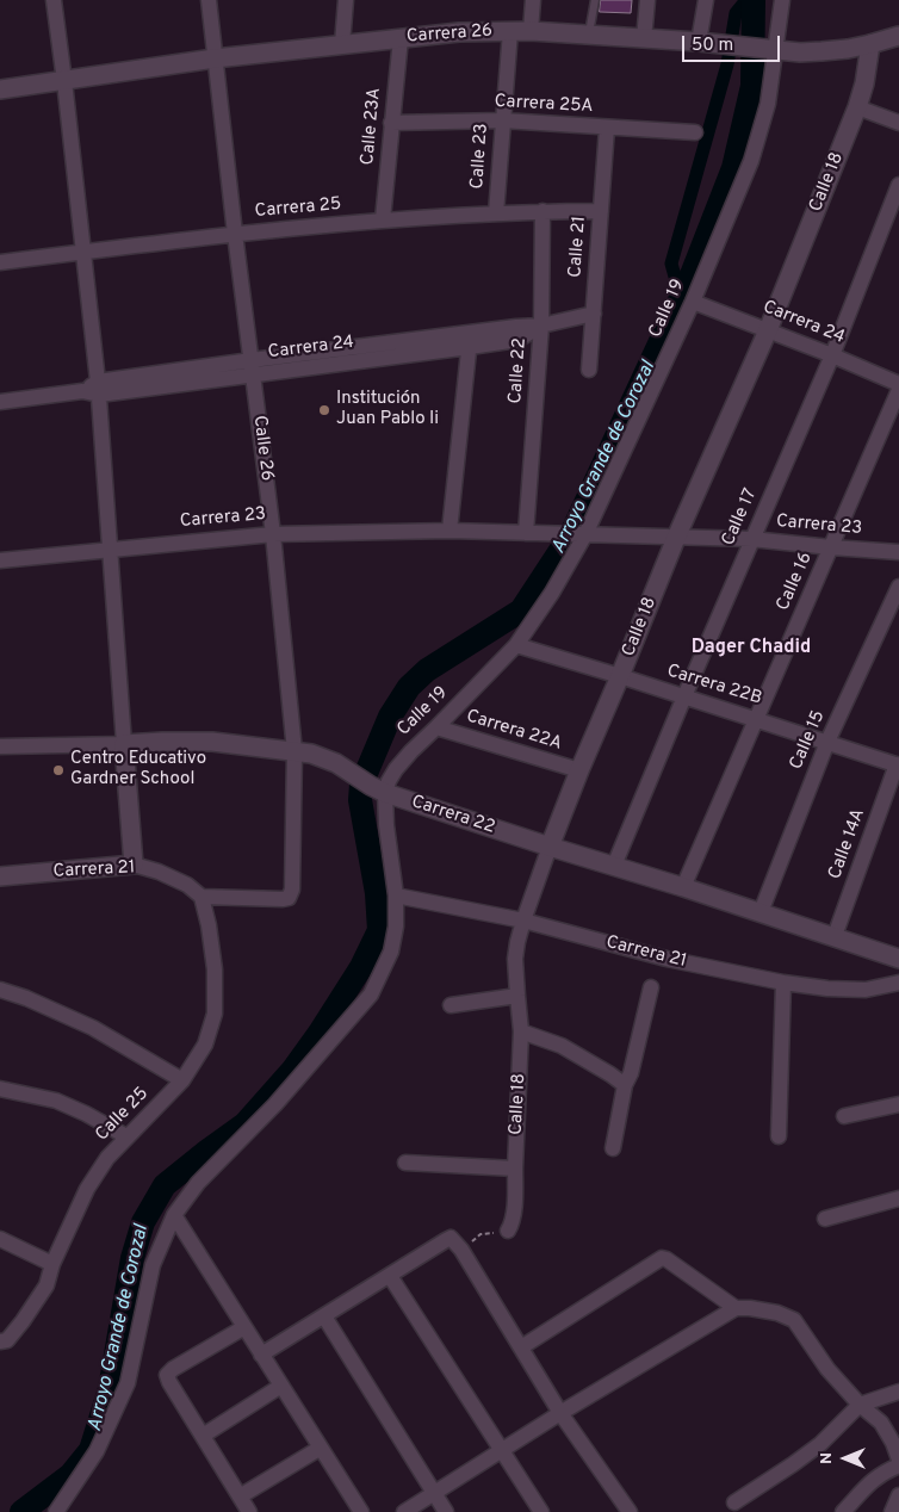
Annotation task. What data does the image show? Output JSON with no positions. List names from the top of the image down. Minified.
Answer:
{"streets":{"street":["Carrera 26","Carrera 25A","Calle 23A","Calle 23","Calle 18","Carrera 25","Calle 21","Calle 19","Carrera 24","Calle 22","Calle 26","Calle 17","Carrera 23","Calle 16","Carrera 22B","Carrera 22A","Calle 15","Carrera 22","Calle 14A","Carrera 21","Calle 25"]},"crossings":[["Carrera 26","Calle 23A"],["Carrera 26","Calle 23"],["Carrera 26","Calle 18"],["Carrera 26","Calle 19"],["Carrera 26","Calle 26"],["Carrera 25A","Calle 23A"],["Carrera 25A","Calle 23"],["Carrera 25A","Calle 21"],["Calle 23A","Carrera 25"],["Calle 23","Carrera 25"],["Calle 18","Carrera 24"],["Calle 18","Carrera 23"],["Calle 18","Carrera 22B"],["Calle 18","Carrera 22A"],["Calle 18","Carrera 22"],["Calle 18","Carrera 21"],["Carrera 25","Calle 21"],["Carrera 25","Calle 22"],["Carrera 25","Calle 26"],["Calle 21","Carrera 24"],["Calle 19","Carrera 24"],["Calle 19","Carrera 23"],["Calle 19","Carrera 22B"],["Calle 19","Carrera 22A"],["Calle 19","Carrera 22"],["Carrera 24","Calle 22"],["Carrera 24","Calle 26"],["Carrera 24","Calle 17"],["Calle 22","Carrera 23"],["Calle 26","Carrera 23"],["Calle 26","Carrera 22"],["Calle 26","Carrera 21"],["Calle 26","Calle 25"],["Calle 17","Carrera 23"],["Calle 17","Carrera 22B"],["Calle 17","Carrera 22"],["Carrera 23","Calle 16"],["Calle 16","Carrera 22B"],["Calle 16","Carrera 22"],["Carrera 22B","Calle 15"],["Carrera 22B","Calle 14A"],["Calle 15","Carrera 22"],["Carrera 22","Calle 14A"],["Carrera 21","Calle 25"]],"districts":["Dager Chadid"],"water":["Arroyo Grande de Corozal"],"places":["Institución Juan Pablo Ii","Centro Educativo Gardner School"],"scale_bar":"50 m","north":"left"}
